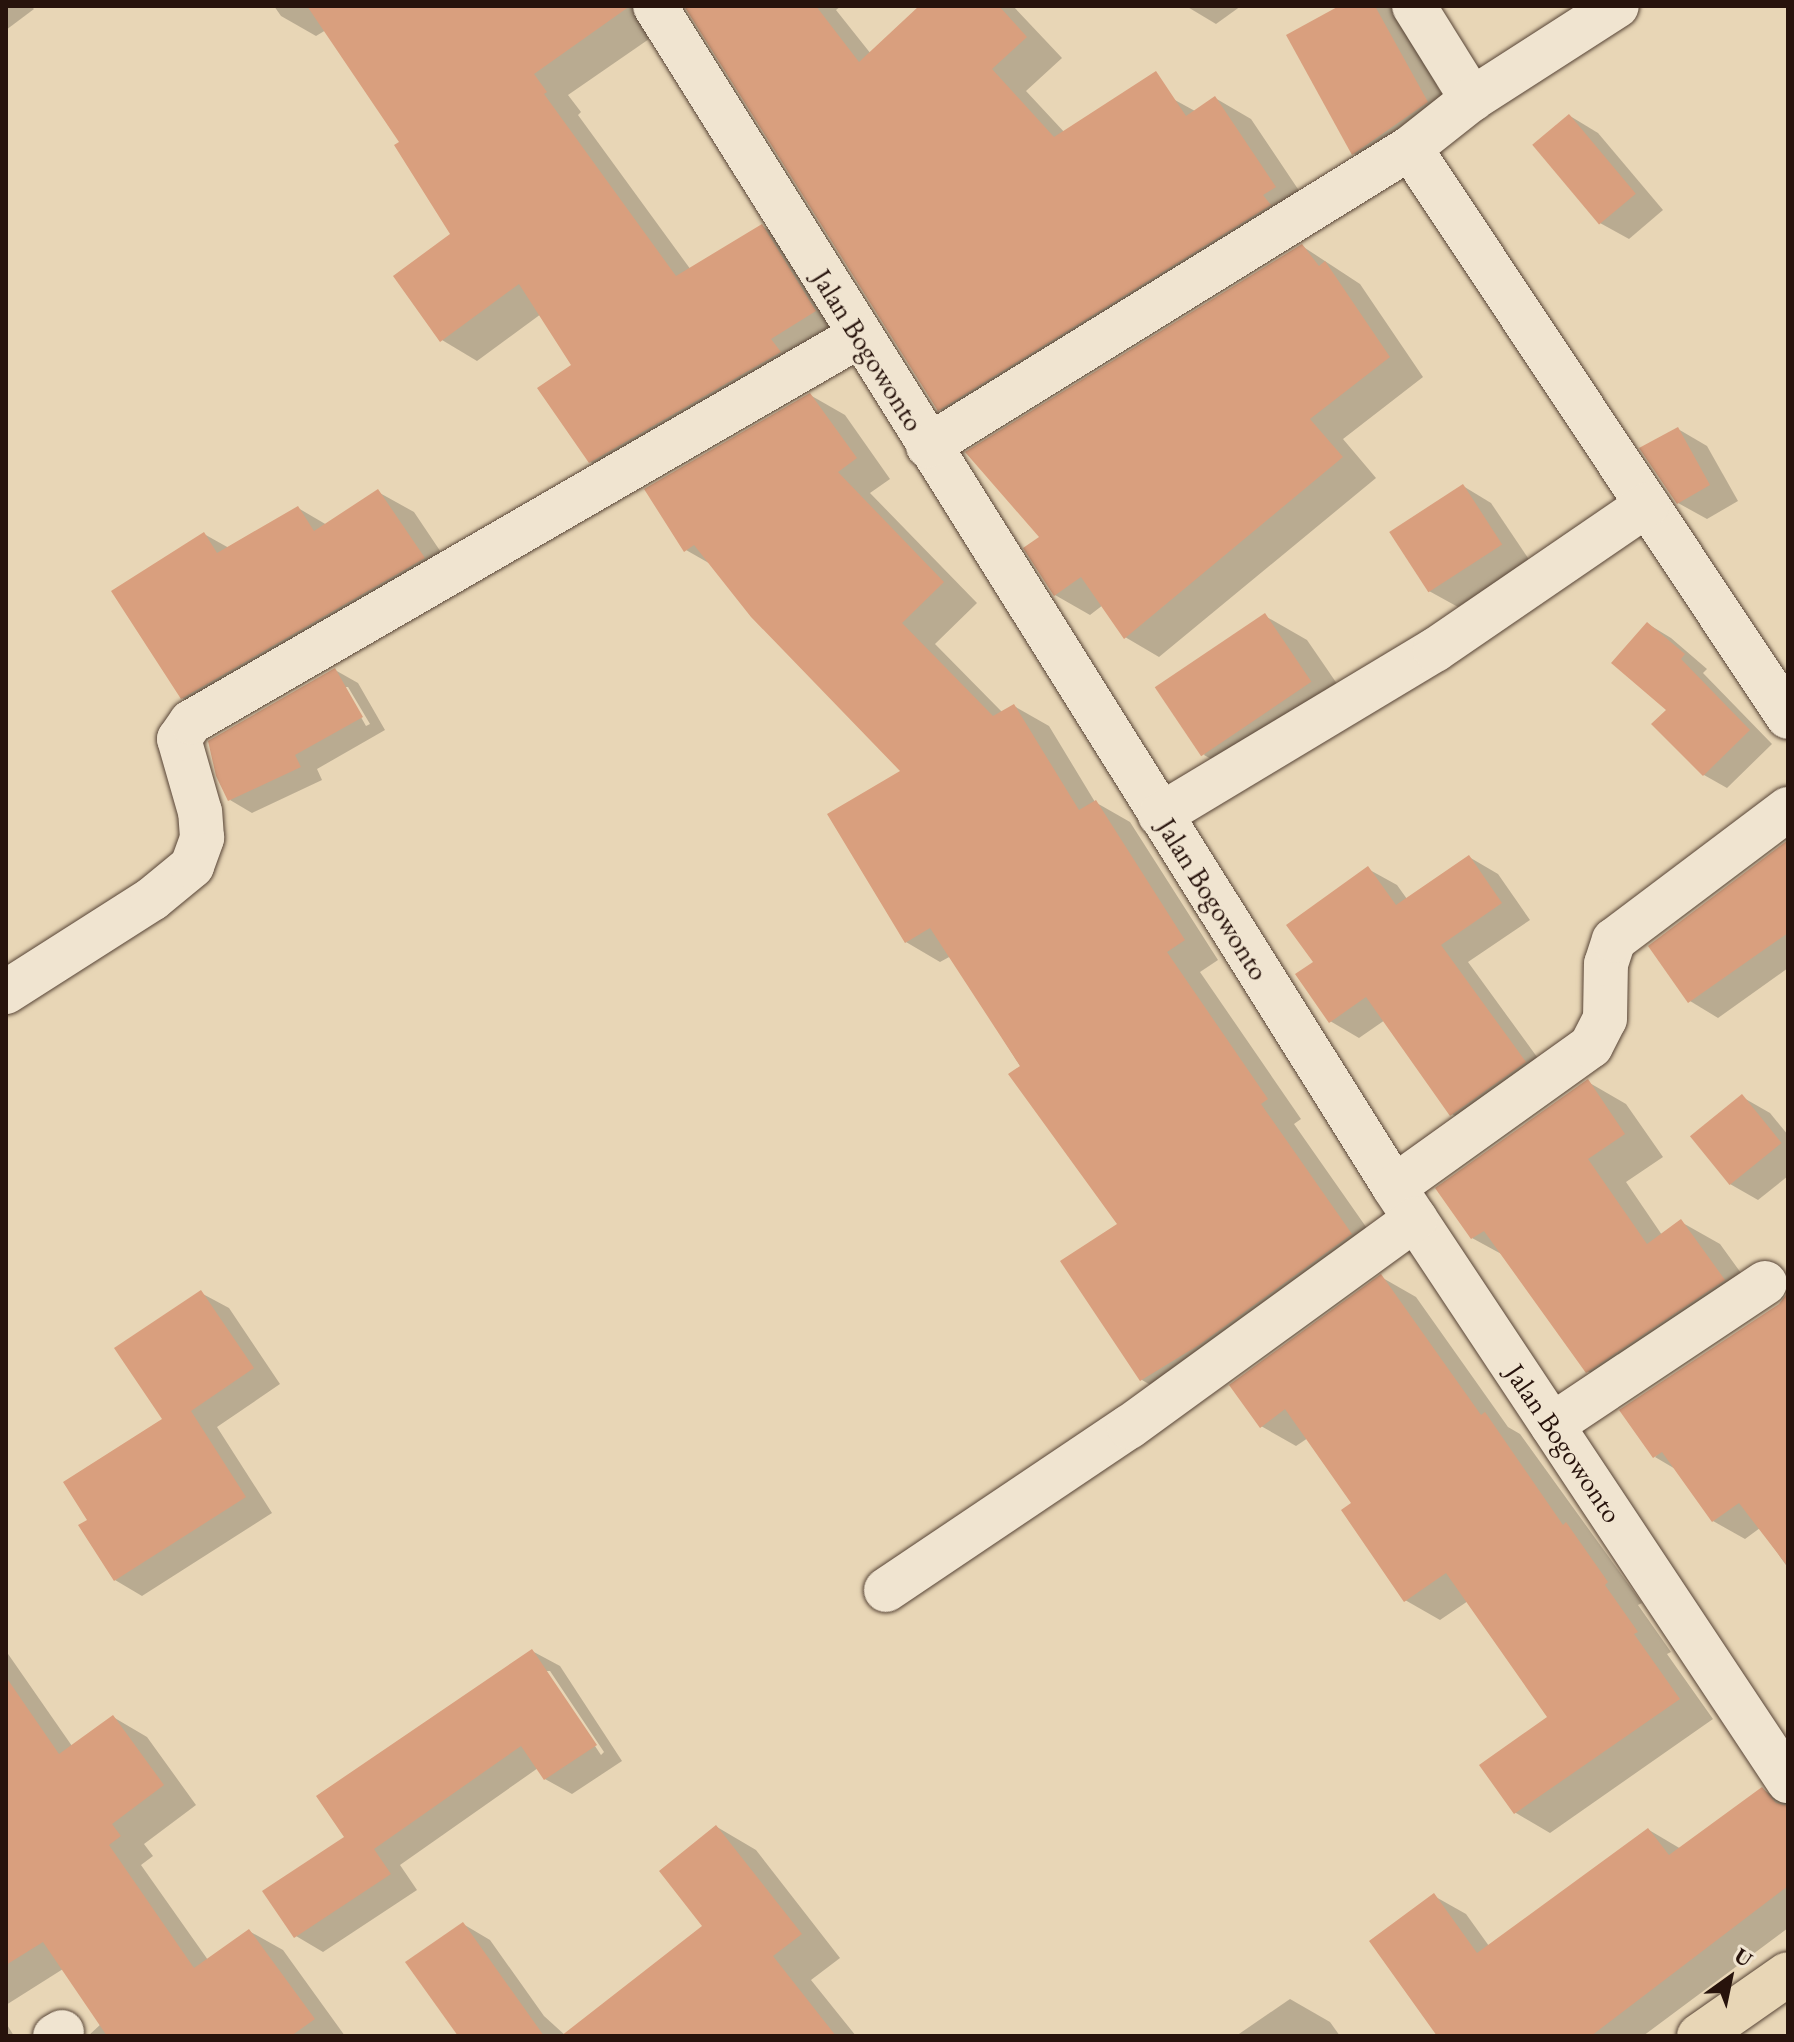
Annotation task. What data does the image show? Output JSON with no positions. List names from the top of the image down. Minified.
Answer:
{"streets":{"street":["Jalan Bogowonto"]},"north":"top right"}
